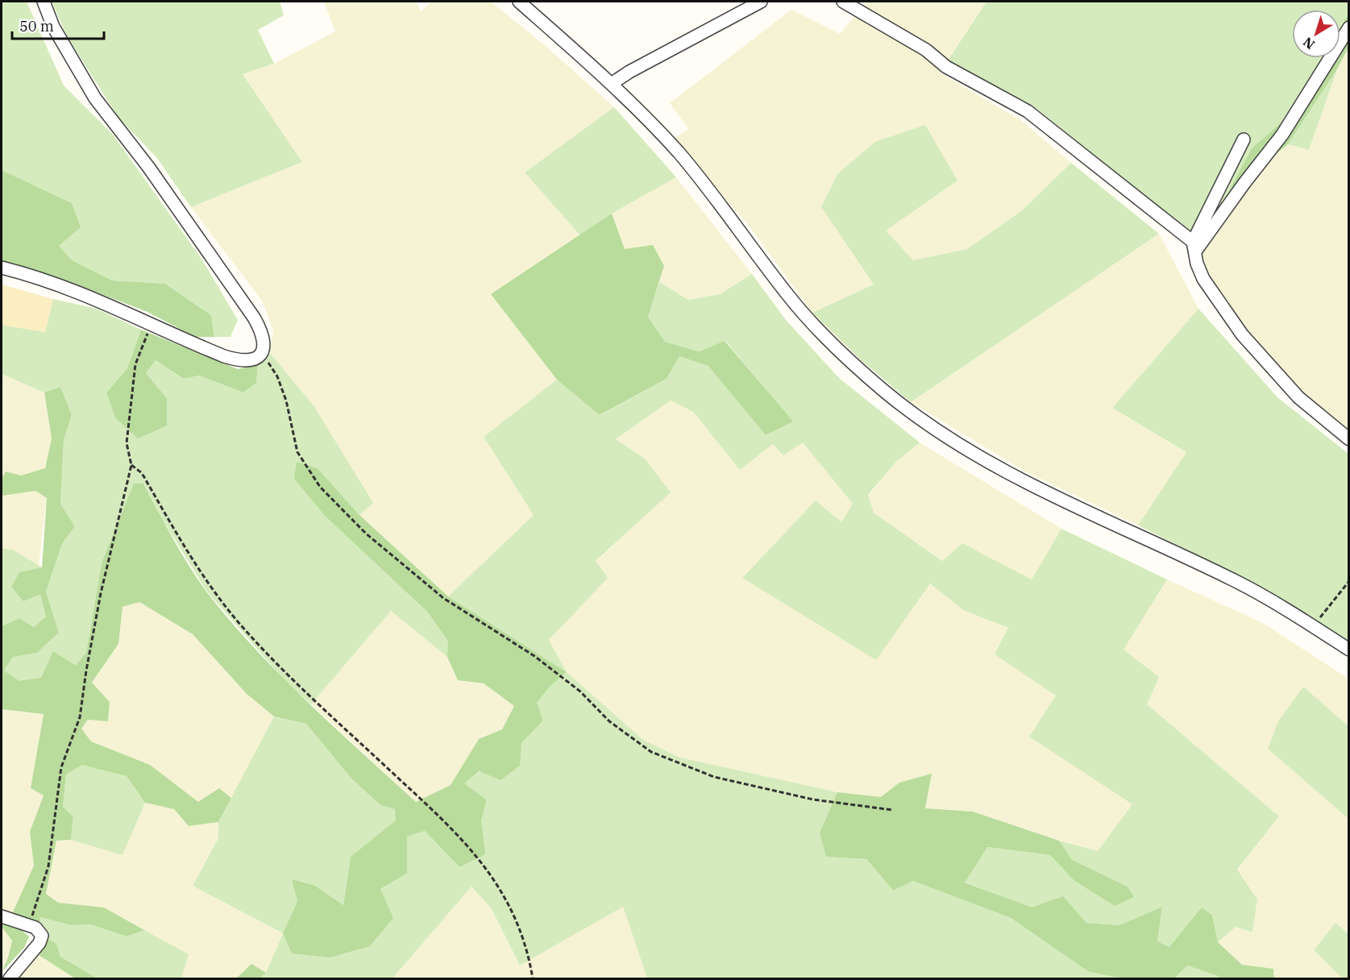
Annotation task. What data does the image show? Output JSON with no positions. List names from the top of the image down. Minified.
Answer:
{"scale_bar":"50 m","north":"bottom left"}
